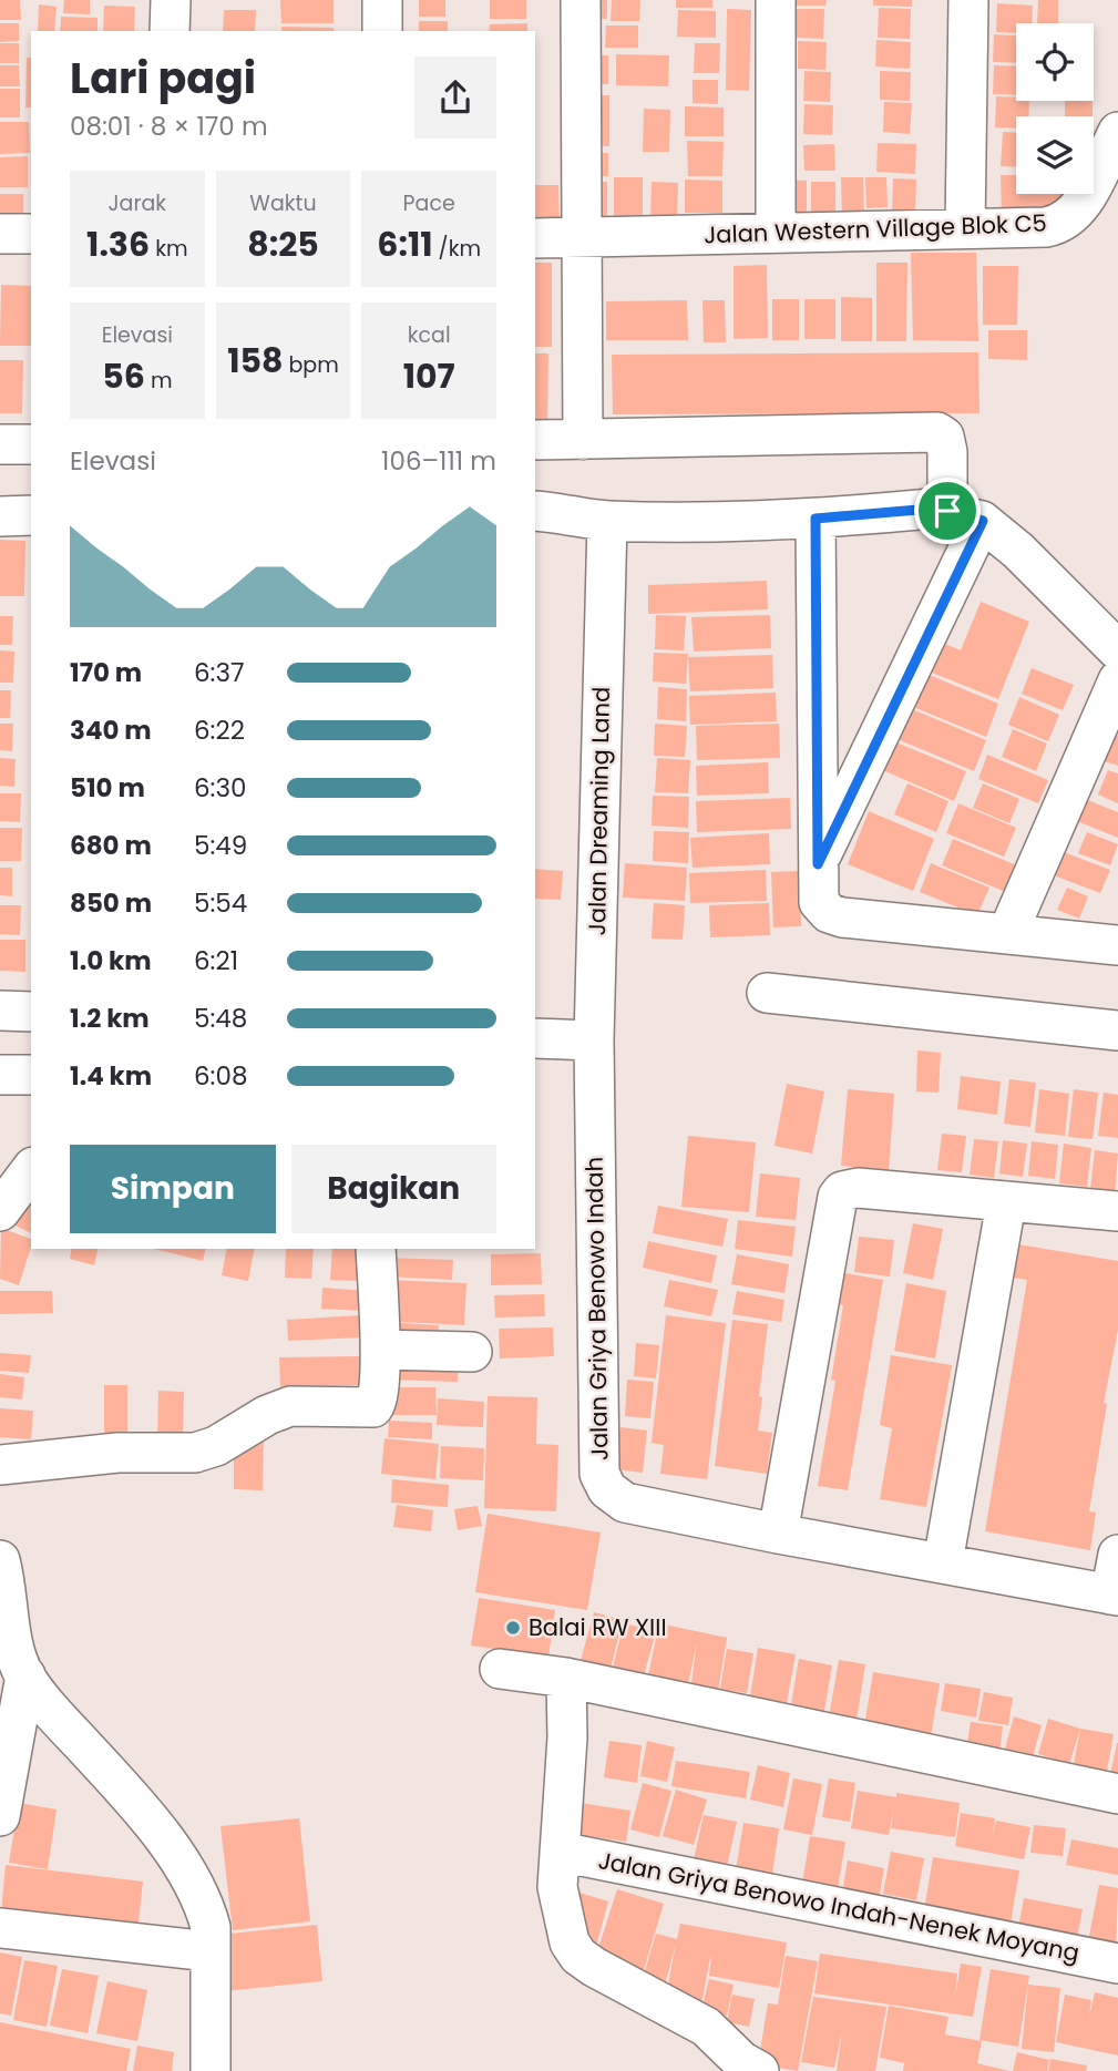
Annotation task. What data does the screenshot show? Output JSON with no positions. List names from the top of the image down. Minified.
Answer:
{"streets":{"street":["Jalan Western Village Blok C5","Jalan Dreaming Land","Jalan Griya Benowo Indah","Jalan Griya Benowo Indah-Nenek Moyang"]},"crossings":[["Jalan Dreaming Land","Jalan Griya Benowo Indah"]],"places":["Balai RW XIII"],"page":{"heading":["Lari pagi","08:01 · 8 × 170 m"],"stats":[["Jarak","1.36 km"],["Waktu","8:25"],["Pace","6:11 /km"],["Elevasi","56 m"],["158 bpm"],["kcal","107"]],"chart":["Elevasi","106–111 m"],"list":[{"name":"170 m","note":"6:37"},{"name":"340 m","note":"6:22"},{"name":"510 m","note":"6:30"},{"name":"680 m","note":"5:49"},{"name":"850 m","note":"5:54"},{"name":"1.0 km","note":"6:21"},{"name":"1.2 km","note":"5:48"},{"name":"1.4 km","note":"6:08"}],"buttons":["Simpan","Bagikan"]}}
